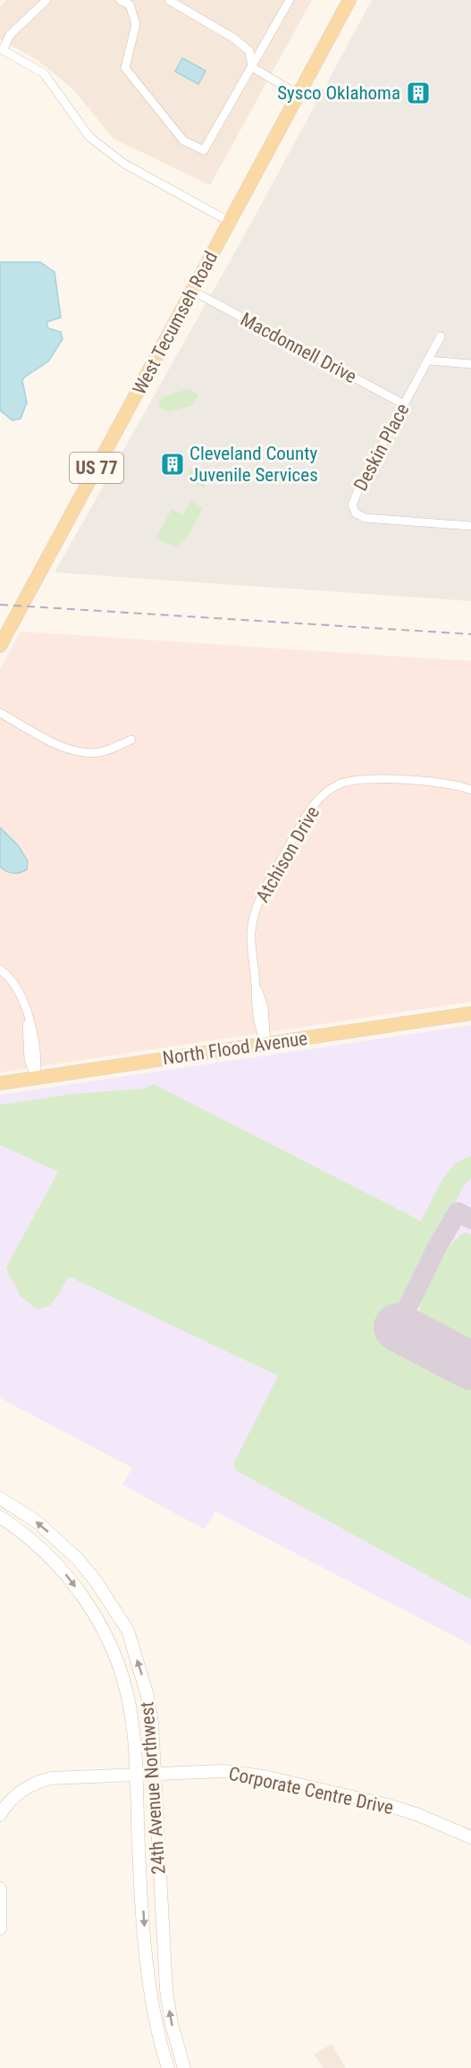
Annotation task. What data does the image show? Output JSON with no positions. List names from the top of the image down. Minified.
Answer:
{"streets":{"main road":["West Tecumseh Road","US 77","North Flood Avenue","24th Avenue Northwest","Corporate Centre Drive"],"street":["Macdonnell Drive","Deskin Place","Atchison Drive"]},"crossings":[["West Tecumseh Road","Macdonnell Drive"],["Macdonnell Drive","Deskin Place"],["Atchison Drive","North Flood Avenue"],["24th Avenue Northwest","Corporate Centre Drive"]],"places":{"building":["Sysco Oklahoma","Cleveland County Juvenile Services"]}}
